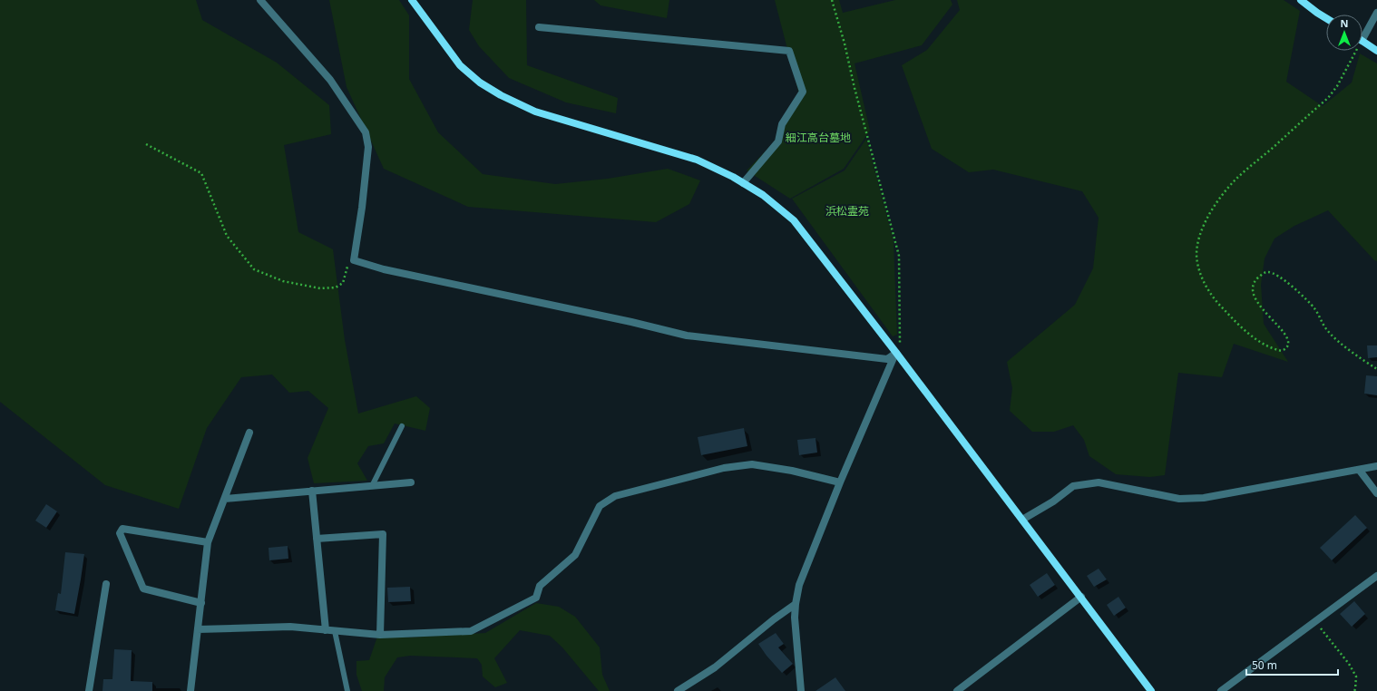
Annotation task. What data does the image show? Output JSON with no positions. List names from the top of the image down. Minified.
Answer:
{"parks":["細江高台墓地","浜松霊苑"],"scale_bar":"50 m","north":"top"}
